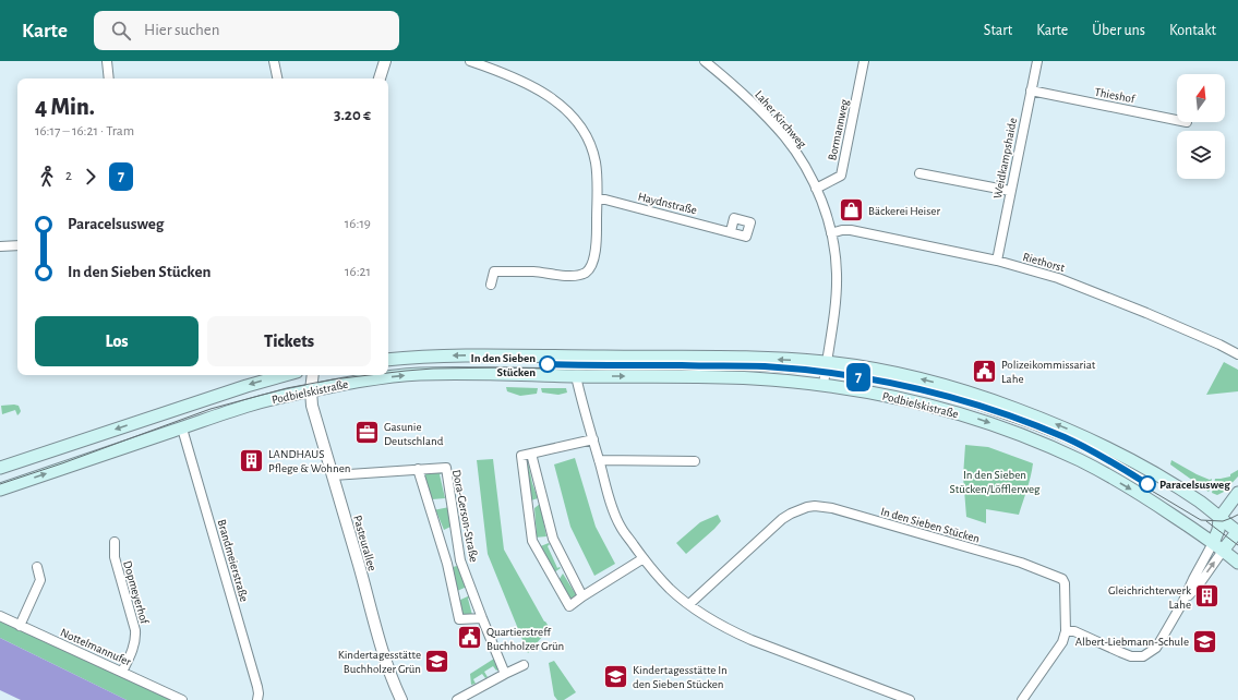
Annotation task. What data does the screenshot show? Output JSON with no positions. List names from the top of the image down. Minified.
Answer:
{"streets":{"main road":["Podbielskistraße"],"street":["Thieshof","Laher Kirchweg","Bormannweg","Weidkampshaide","Haydnstraße","Riethorst","Dora-Gerson-Straße","In den Sieben Stücken","Pasteurallee","Brandmeierstraße","Dopmeyerhof","Nottelmannufer"]},"crossings":[["Thieshof","Weidkampshaide"],["Laher Kirchweg","Bormannweg"],["Laher Kirchweg","Riethorst"],["Laher Kirchweg","Podbielskistraße"],["Weidkampshaide","Riethorst"],["Podbielskistraße","Pasteurallee"],["Podbielskistraße","Brandmeierstraße"],["Dora-Gerson-Straße","Pasteurallee"],["Dopmeyerhof","Nottelmannufer"]],"parks":["In den Sieben Stücken/Löfflerweg"],"places":{"shop":["Bäckerei Heiser"],"other":["In den Sieben Stücken","Paracelsusweg"],"public building":["Polizeikommissariat Lahe","Quartierstreff Buchholzer Grün"],"office":["Gasunie Deutschland"],"building":["LANDHAUS Pflege & Wohnen","Gleichrichterwerk Lahe"],"school or university":["Albert-Liebmann-Schule","Kindertagesstätte Buchholzer Grün","Kindertagesstätte In den Sieben Stücken"]},"lines":["tram line 7"],"north":"top","page":{"header":"Karte","search":"Hier suchen","nav":["Start","Karte","Über uns","Kontakt"],"on_map":"7","heading":["4 Min.","16:17 – 16:21 · Tram","3.20 €"],"legs":["2","7"],"list":[{"name":"Paracelsusweg","value":"16:19"},{"name":"In den Sieben Stücken","value":"16:21"}],"buttons":["Los","Tickets"]}}
